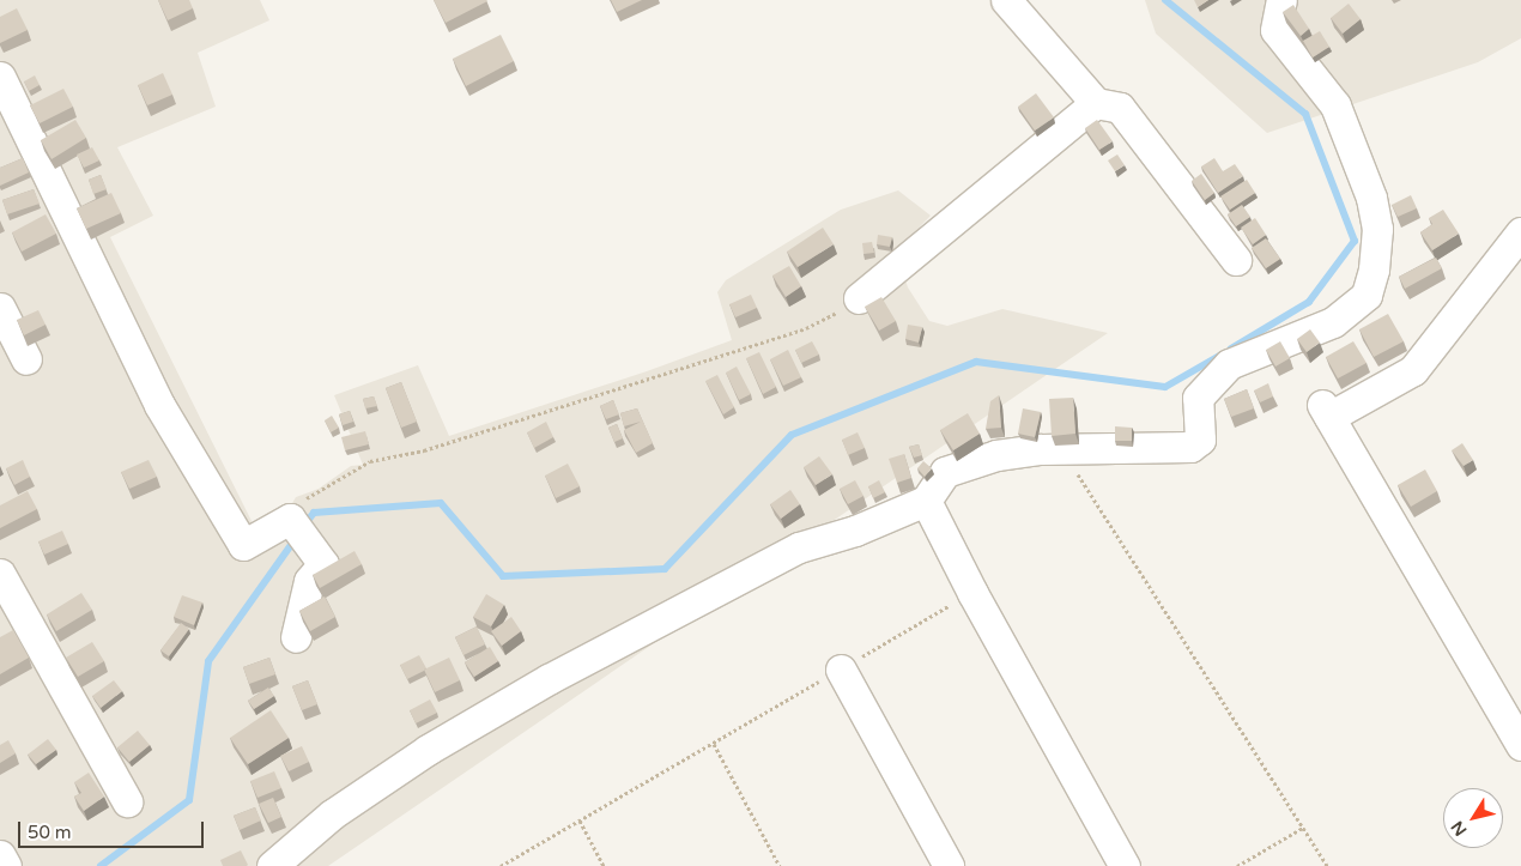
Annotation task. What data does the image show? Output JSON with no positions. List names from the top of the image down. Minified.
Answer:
{"scale_bar":"50 m","north":"bottom left"}
